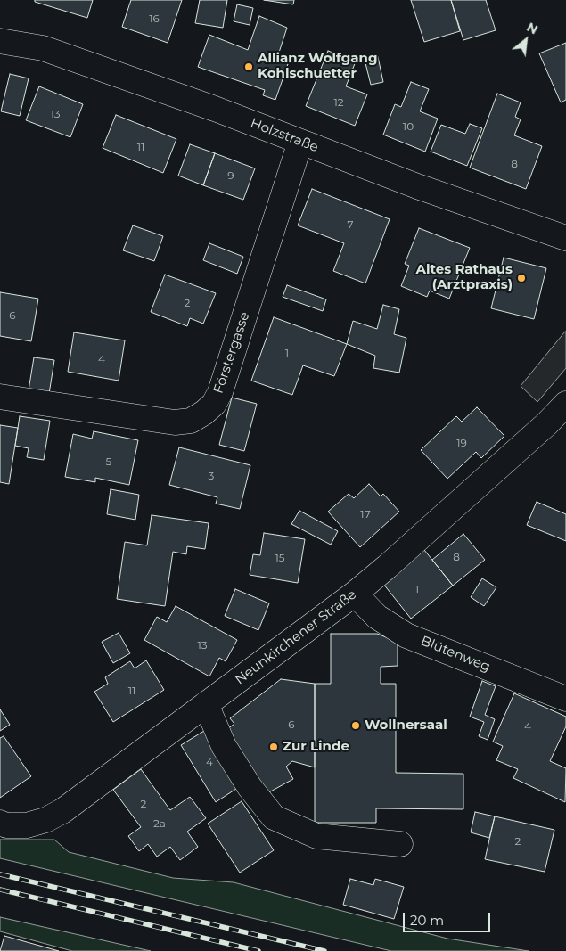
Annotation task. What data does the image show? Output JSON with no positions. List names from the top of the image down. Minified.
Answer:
{"streets":{"street":["Holzstraße","Förstergasse","Neunkirchener Straße","Blütenweg"]},"crossings":[["Holzstraße","Förstergasse"],["Neunkirchener Straße","Blütenweg"]],"places":["Allianz Wolfgang Kohlschuetter","Altes Rathaus (Arztpraxis)","Wollnersaal","Zur Linde"],"house_numbers":["16","12","13","10","11","8","9","7","2","6","1","4","19","5","3","17","8","15","1","13","11","6","4","4","2","2a","2"],"scale_bar":"20 m","north":"top right"}
